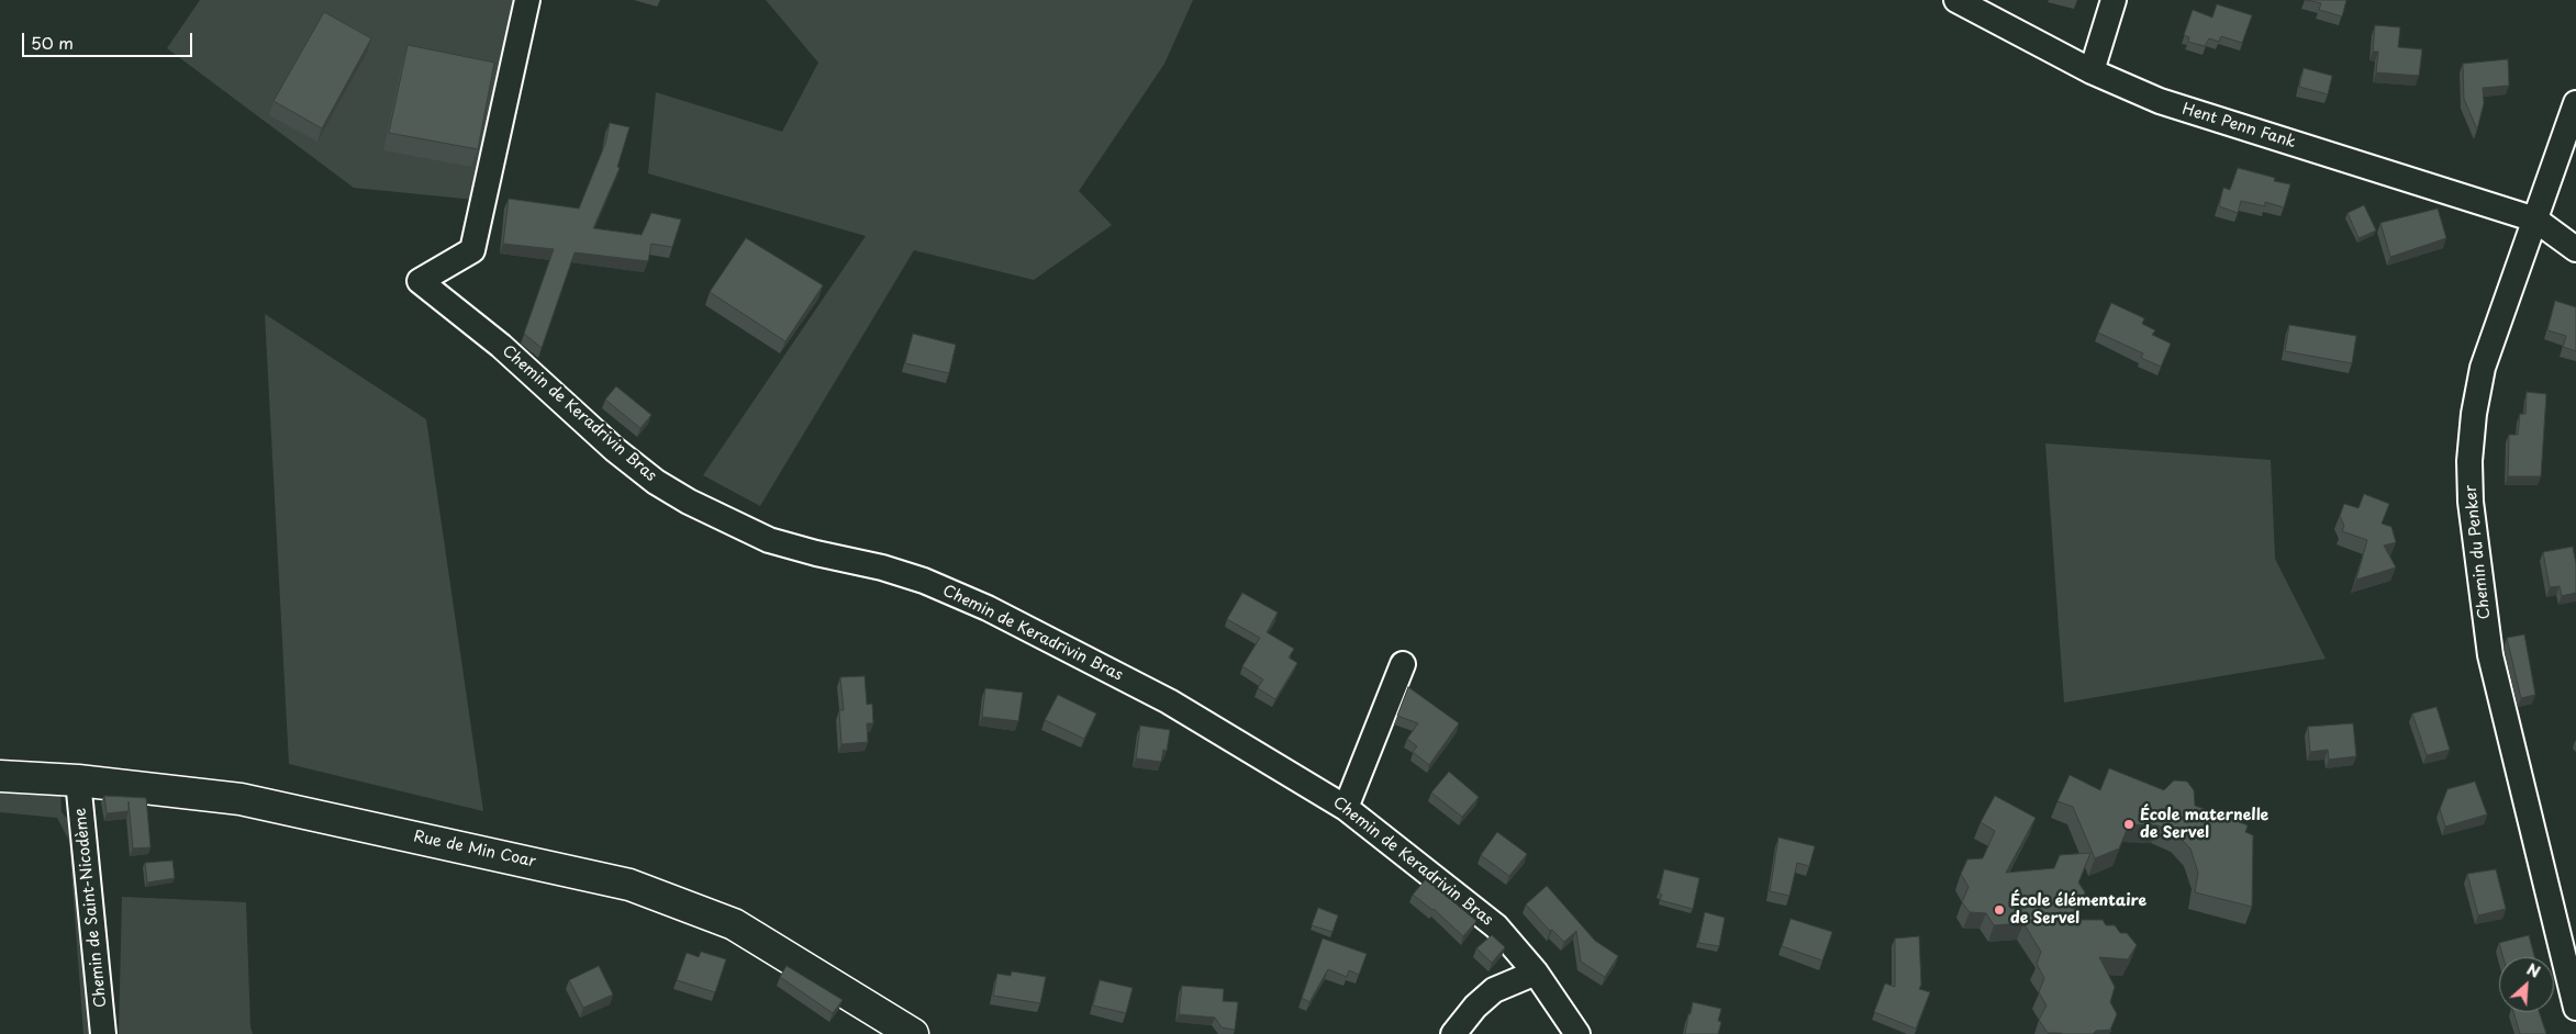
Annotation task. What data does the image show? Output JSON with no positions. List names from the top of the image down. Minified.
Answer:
{"streets":{"street":["Hent Penn Fank","Chemin de Keradrivin Bras","Chemin du Penker","Rue de Min Coar","Chemin de Saint-Nicodème"]},"crossings":[["Hent Penn Fank","Chemin du Penker"],["Rue de Min Coar","Chemin de Saint-Nicodème"]],"places":["École maternelle de Servel","École élémentaire de Servel"],"scale_bar":"50 m","north":"top right"}
